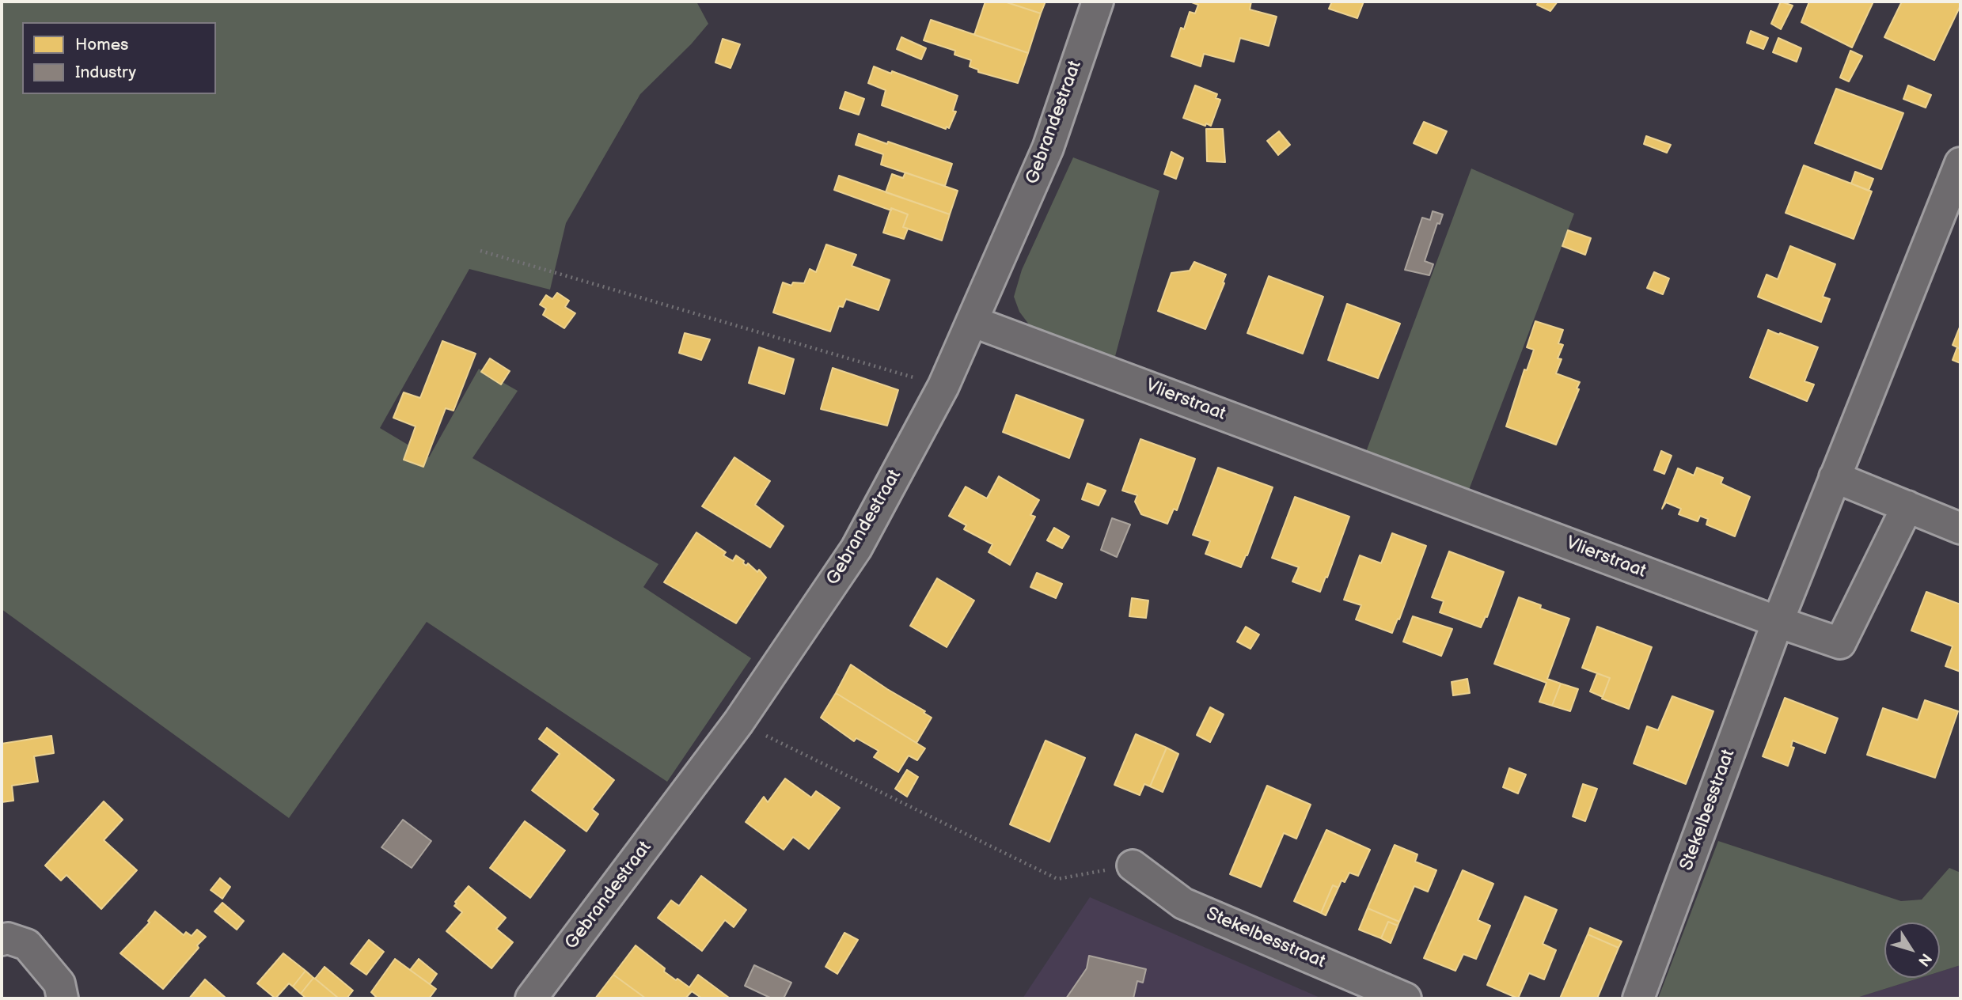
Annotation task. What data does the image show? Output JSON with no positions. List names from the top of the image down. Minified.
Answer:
{"streets":{"street":["Gebrandestraat","Vlierstraat","Stekelbesstraat"]},"crossings":[["Gebrandestraat","Vlierstraat"],["Vlierstraat","Stekelbesstraat"]],"legend":["Homes","Industry"],"north":"bottom right"}
